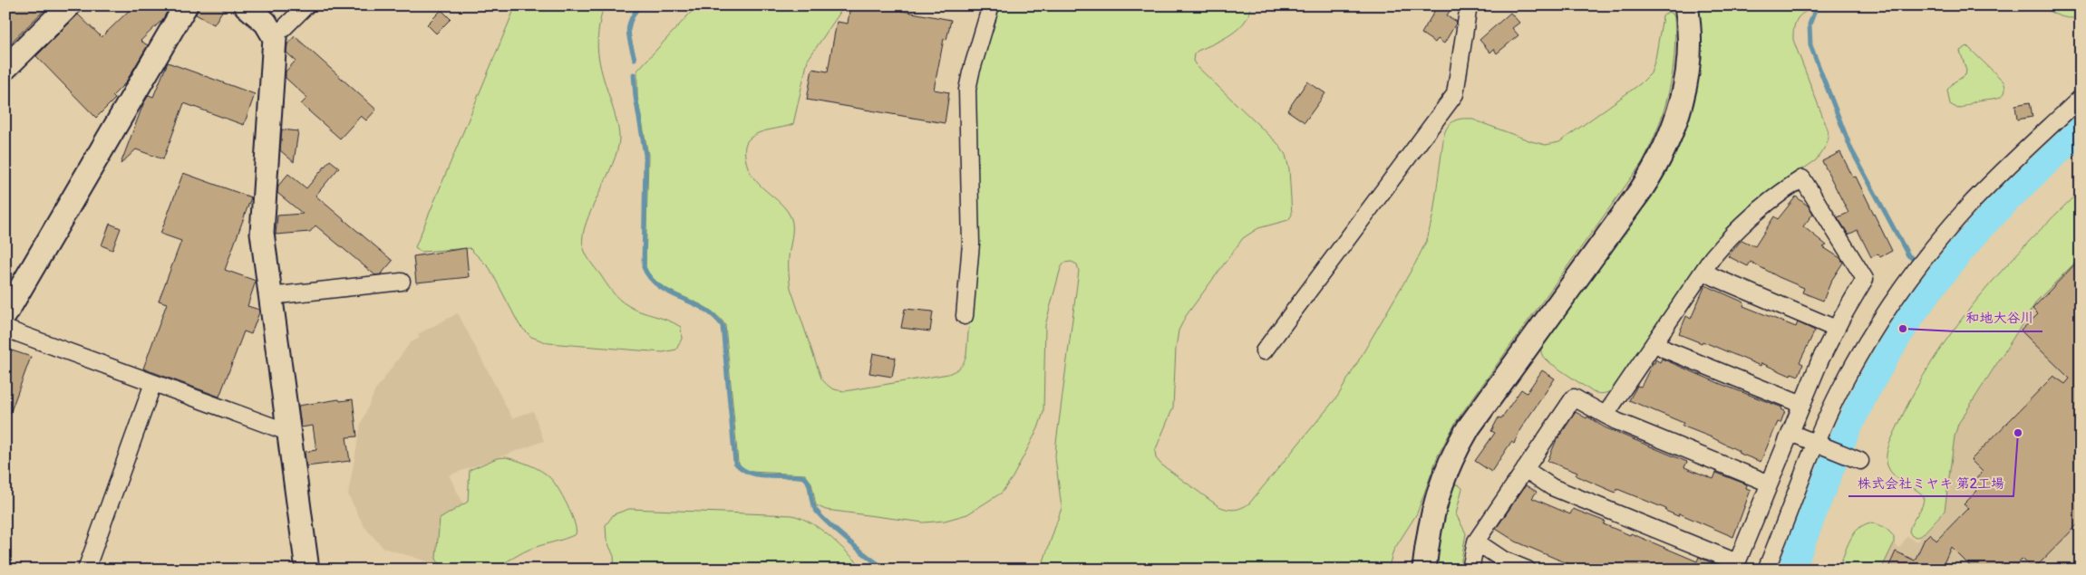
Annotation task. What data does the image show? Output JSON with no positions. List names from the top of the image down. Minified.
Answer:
{"places":["和地大谷川","株式会社ミヤキ 第2工場"]}
